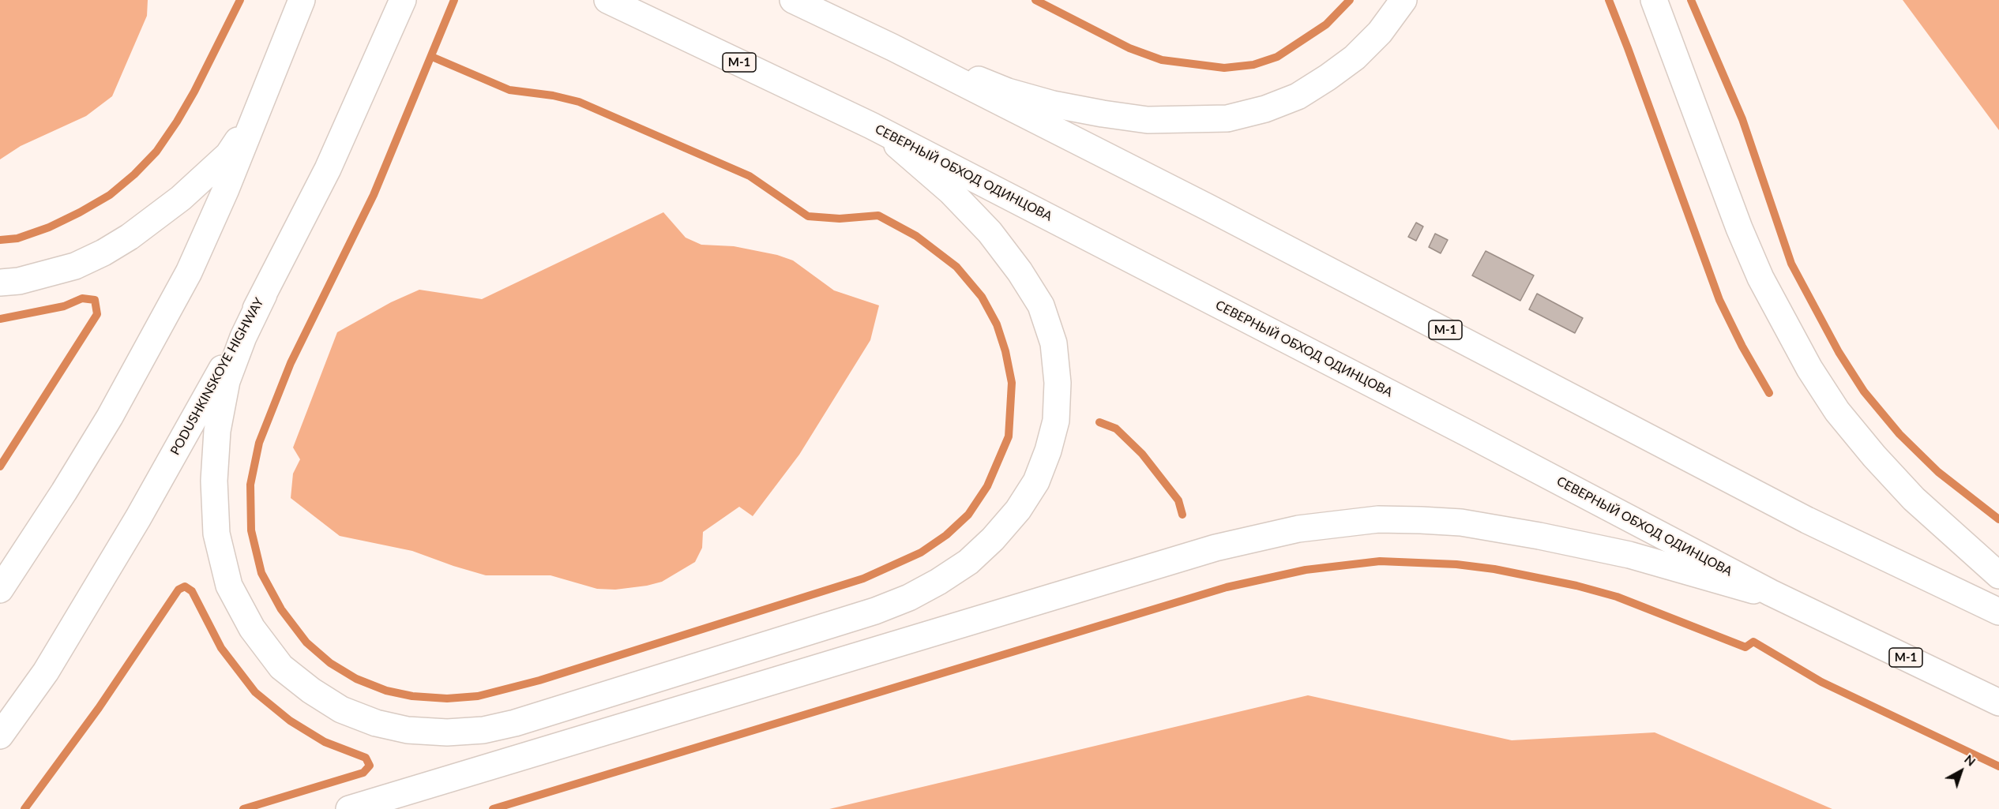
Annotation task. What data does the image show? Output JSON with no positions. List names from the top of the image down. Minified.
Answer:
{"streets":{"main road":["М-1","СЕВЕРНЫЙ ОБХОД ОДИНЦОВА","PODUSHKINSKOYE HIGHWAY"]},"north":"top right"}
